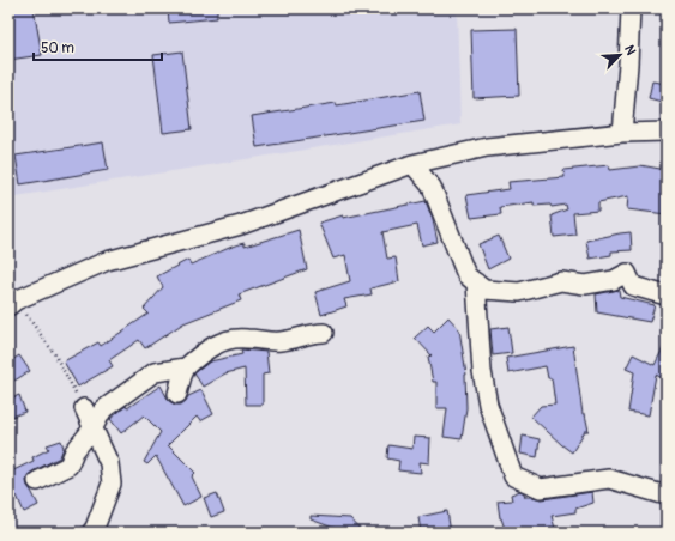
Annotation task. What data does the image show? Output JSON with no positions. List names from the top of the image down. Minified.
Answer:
{"scale_bar":"50 m","north":"top right"}
